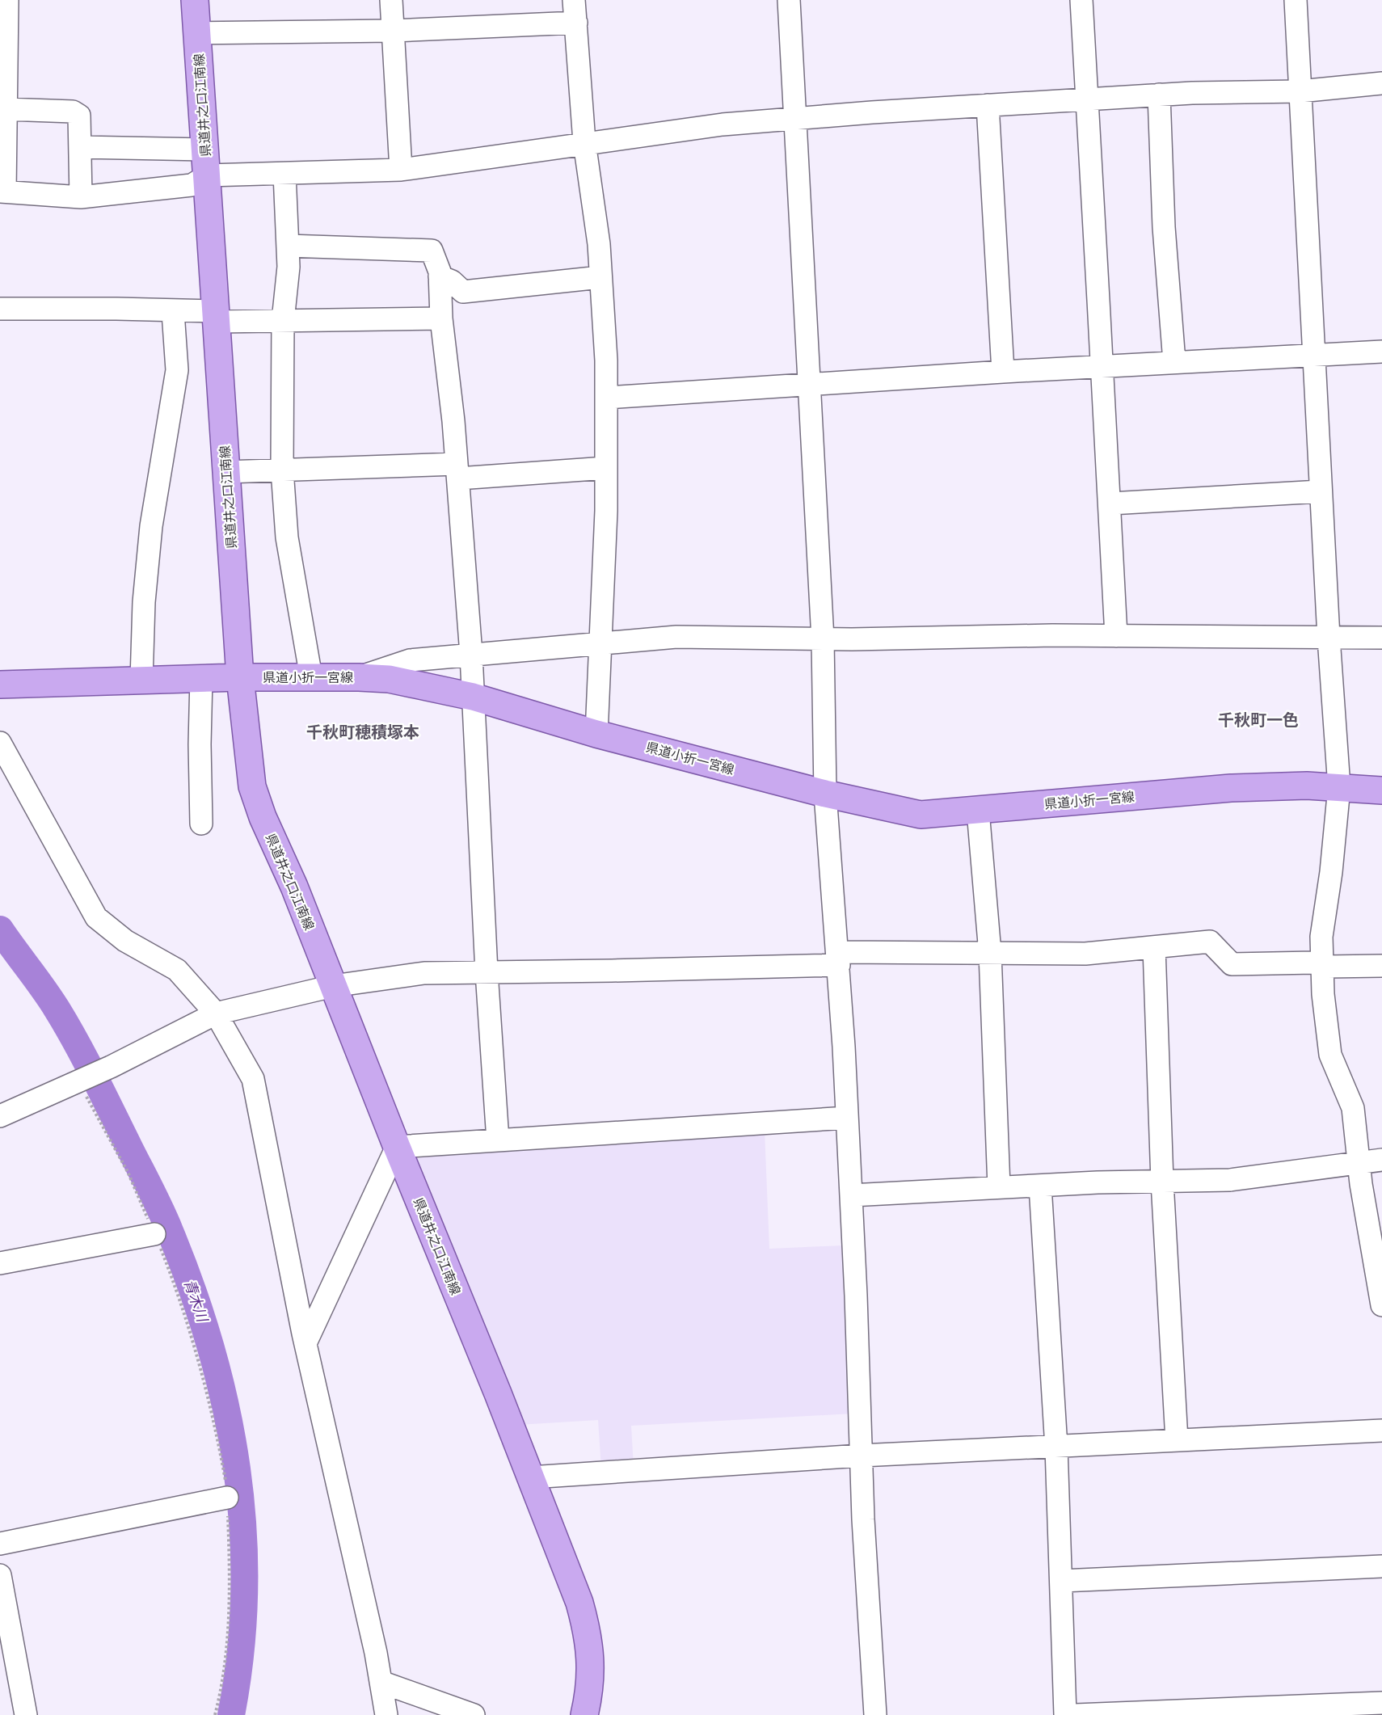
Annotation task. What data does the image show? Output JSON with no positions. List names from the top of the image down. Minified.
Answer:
{"streets":{"main road":["県道井之口江南線","県道小折一宮線"]},"crossings":[["県道井之口江南線","県道小折一宮線"]],"districts":["千秋町一色","千秋町穂積塚本"],"water":["青木川"]}
